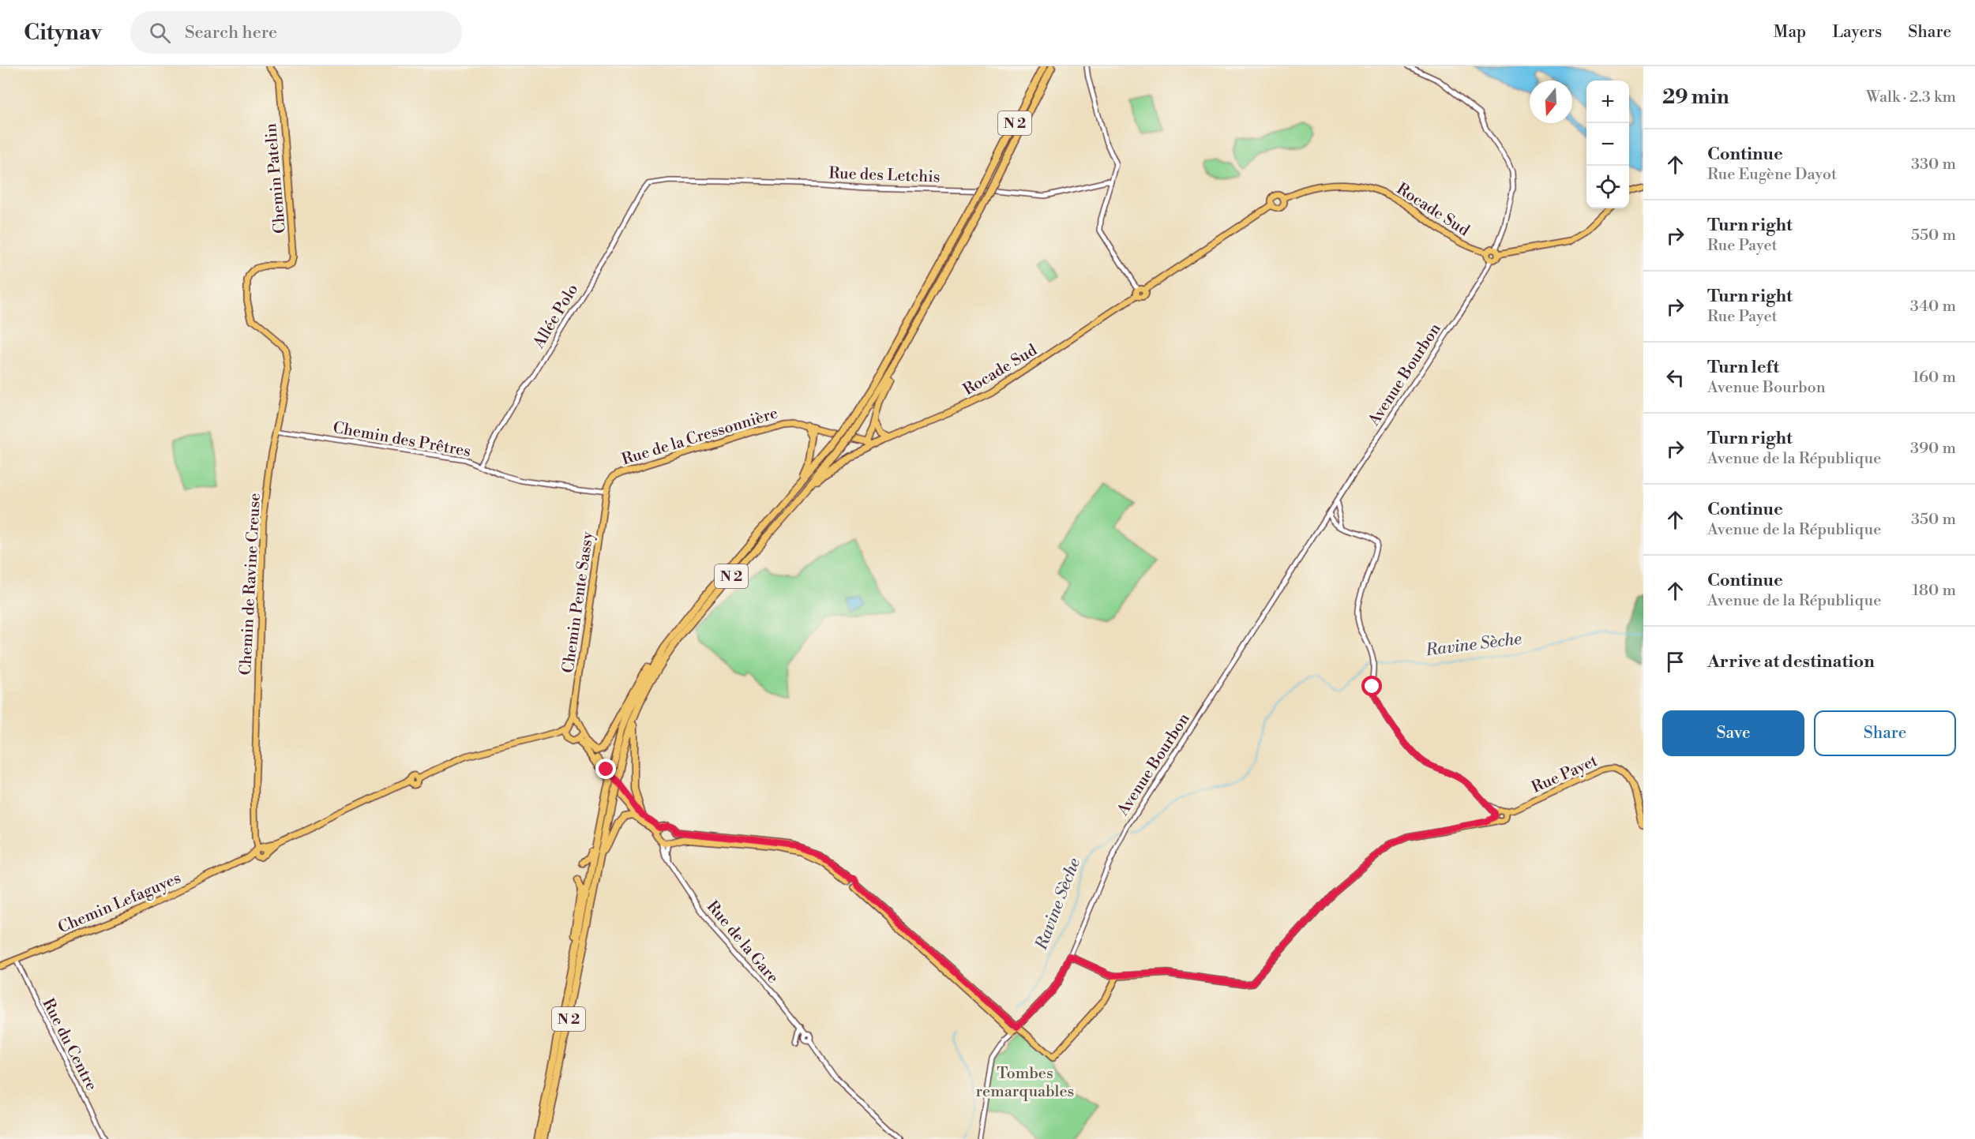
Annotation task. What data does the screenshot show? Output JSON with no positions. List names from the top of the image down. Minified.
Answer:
{"streets":{"highway":["N 2"],"main road":["Chemin Patelin","Rocade Sud","Avenue Bourbon","Rue de la Cressonnière","Chemin de Ravine Creuse","Chemin Pente Sassy","Rue Payet","Chemin Lefaguyes"],"street":["Rue des Letchis","Allée Polo","Chemin des Prêtres","Rue de la Gare","Rue du Centre"]},"crossings":[["Rue des Letchis","Allée Polo"],["Chemin Patelin","Chemin de Ravine Creuse"],["Rocade Sud","Avenue Bourbon"],["Rocade Sud","Rue de la Cressonnière"],["Allée Polo","Chemin des Prêtres"],["Avenue Bourbon","Rue Payet"],["Rue de la Cressonnière","Chemin des Prêtres"],["Rue de la Cressonnière","Chemin Pente Sassy"],["Chemin des Prêtres","Chemin de Ravine Creuse"],["Chemin des Prêtres","Chemin Pente Sassy"],["Chemin de Ravine Creuse","Chemin Lefaguyes"],["Chemin Lefaguyes","Rue du Centre"]],"water":["Ravine Sèche"],"parks":["Tombes remarquables"],"north":"bottom","page":{"header":"Citynav","search":"Search here","nav":["Map","Layers","Share"],"heading":["29 min","Walk · 2.3 km"],"map_buttons":["+","−"],"list":[["Continue","Rue Eugène Dayot","330 m"],["Turn right","Rue Payet","550 m"],["Turn right","Rue Payet","340 m"],["Turn left","Avenue Bourbon","160 m"],["Turn right","Avenue de la République","390 m"],["Continue","Avenue de la République","350 m"],["Continue","Avenue de la République","180 m"],"Arrive at destination"],"buttons":["Save","Share"]}}
